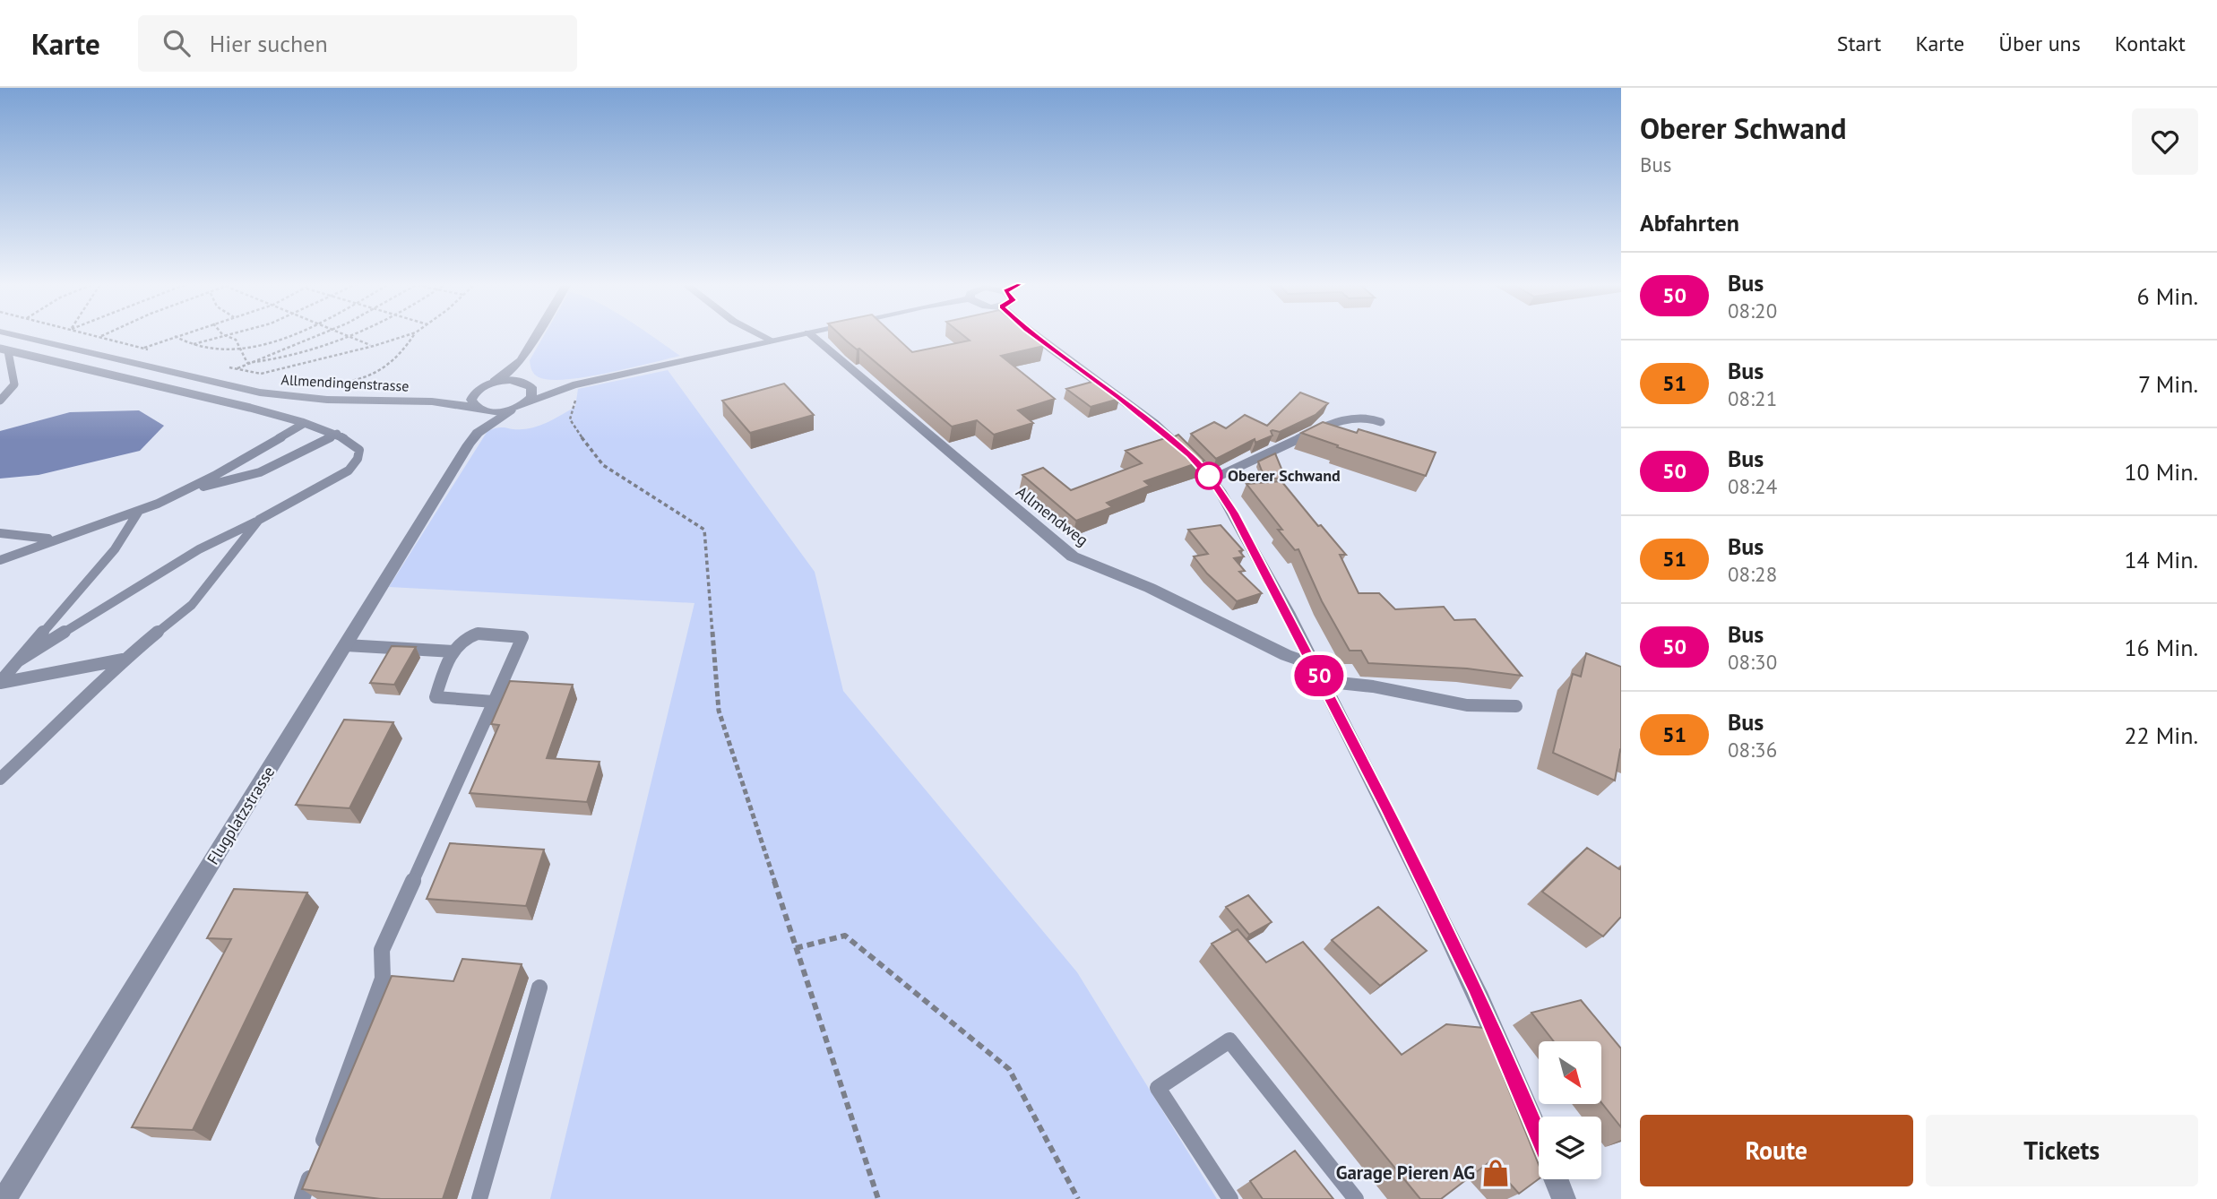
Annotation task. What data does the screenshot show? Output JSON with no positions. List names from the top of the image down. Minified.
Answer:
{"streets":{"street":["Allmendingenstrasse","Allmendweg","Flugplatzstrasse"]},"crossings":[["Allmendingenstrasse","Flugplatzstrasse"]],"places":{"other":["Oberer Schwand"],"shop":["Garage Pieren AG"]},"lines":["bus line 50"],"north":"bottom right","page":{"header":"Karte","search":"Hier suchen","nav":["Start","Karte","Über uns","Kontakt"],"on_map":"50","heading":[["Oberer Schwand","Bus"],"Abfahrten"],"list":[{"mark":"50","name":"Bus","note":"08:20","value":"6 Min."},{"mark":"51","name":"Bus","note":"08:21","value":"7 Min."},{"mark":"50","name":"Bus","note":"08:24","value":"10 Min."},{"mark":"51","name":"Bus","note":"08:28","value":"14 Min."},{"mark":"50","name":"Bus","note":"08:30","value":"16 Min."},{"mark":"51","name":"Bus","note":"08:36","value":"22 Min."}],"buttons":["Route","Tickets"]}}
